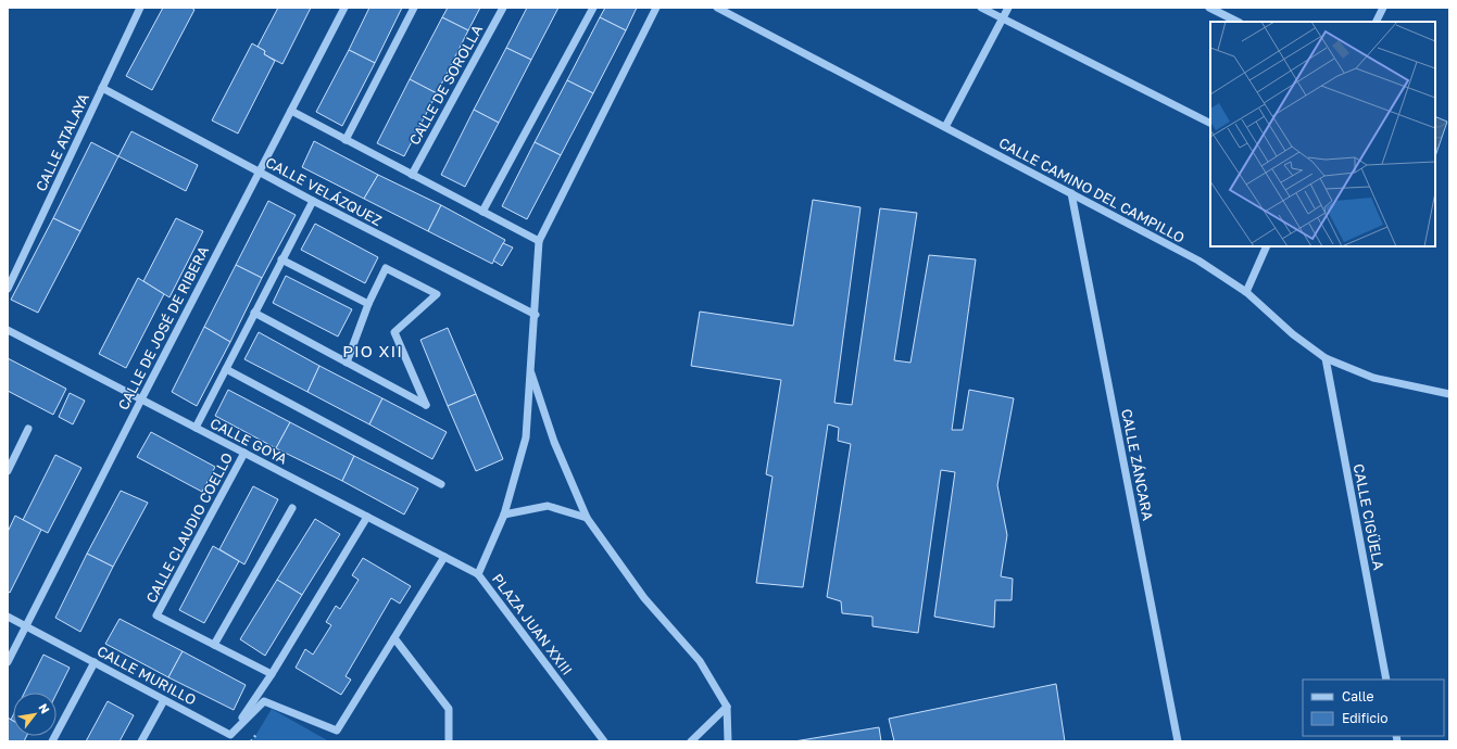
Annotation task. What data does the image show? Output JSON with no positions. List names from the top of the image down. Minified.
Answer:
{"streets":{"street":["CALLE DE SOROLLA","CALLE ATALAYA","CALLE CAMINO DEL CAMPILLO","CALLE VELÁZQUEZ","CALLE DE JOSÉ DE RIBERA","CALLE GOYA","CALLE ZÁNCARA","CALLE CIGÜELA","CALLE CLAUDIO COELLO","PLAZA JUAN XXIII","CALLE MURILLO"]},"crossings":[["CALLE ATALAYA","CALLE VELÁZQUEZ"],["CALLE CAMINO DEL CAMPILLO","CALLE ZÁNCARA"],["CALLE CAMINO DEL CAMPILLO","CALLE CIGÜELA"],["CALLE VELÁZQUEZ","CALLE DE JOSÉ DE RIBERA"],["CALLE VELÁZQUEZ","PLAZA JUAN XXIII"],["CALLE DE JOSÉ DE RIBERA","CALLE GOYA"],["CALLE DE JOSÉ DE RIBERA","CALLE MURILLO"],["CALLE GOYA","CALLE CLAUDIO COELLO"],["CALLE GOYA","PLAZA JUAN XXIII"]],"districts":["PIO XII"],"legend":["Calle","Edificio"],"north":"top right"}
